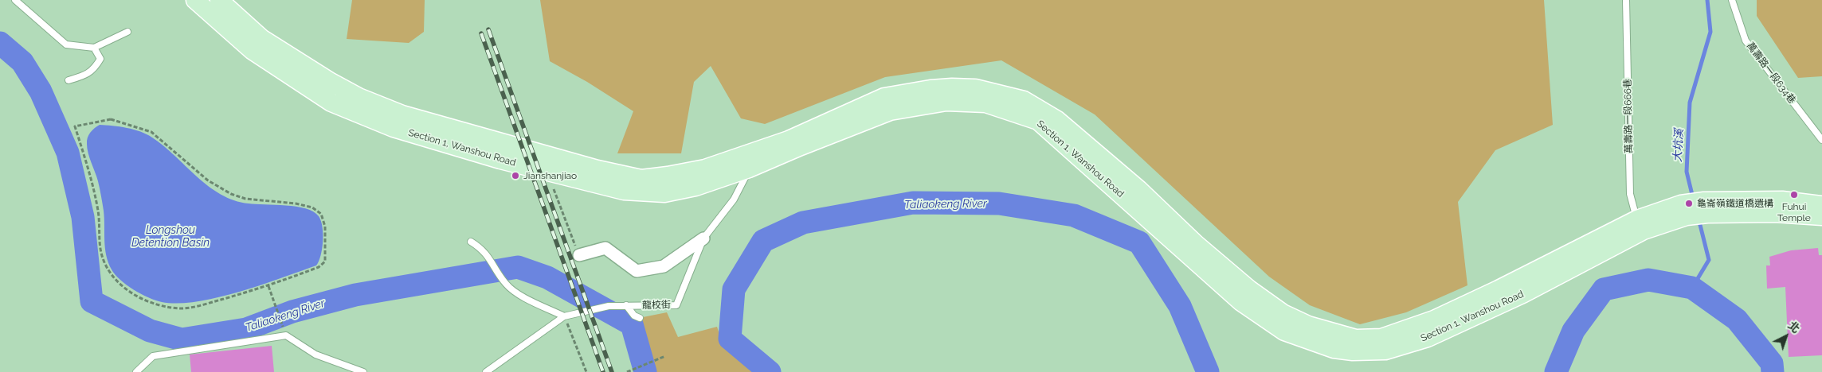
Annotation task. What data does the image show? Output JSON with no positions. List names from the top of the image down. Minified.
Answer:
{"streets":{"main road":["Section 1, Wanshou Road"],"lane":["萬壽路一段634巷","萬壽路一段666巷","龍校街"]},"crossings":[["萬壽路一段666巷","Section 1, Wanshou Road"],["Section 1, Wanshou Road","龍校街"]],"water":["大坑溪","Taliaokeng River","Longshou Detention Basin"],"places":["Jianshanjiao","Fuhui Temple","龜崙嶺鐵道橋遺構"],"north":"top right"}
